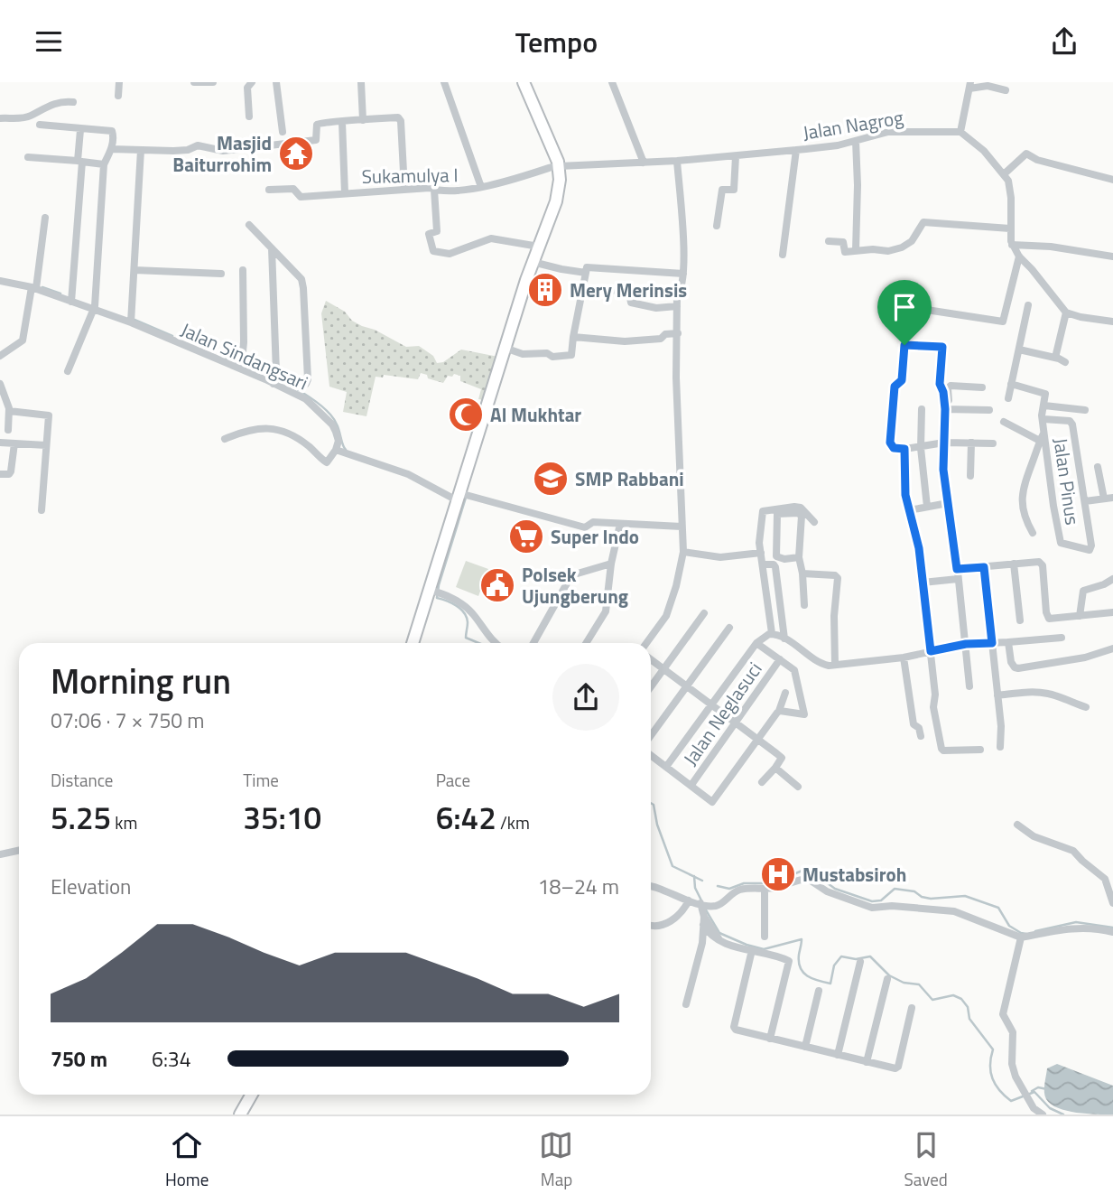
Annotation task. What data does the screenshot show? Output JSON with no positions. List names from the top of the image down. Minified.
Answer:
{"streets":{"street":["Jalan Nagrog","Sukamulya I","Jalan Sindangsari","Jalan Pinus","Jalan Neglasuci"]},"crossings":[["Jalan Nagrog","Sukamulya I"]],"places":{"temple":["Masjid Baiturrohim"],"building":["Mery Merinsis"],"mosque":["Al Mukhtar"],"school or university":["SMP Rabbani"],"supermarket":["Super Indo"],"public building":["Polsek Ujungberung"],"hospital":["Mustabsiroh"]},"page":{"header":"Tempo","heading":["Morning run","07:06 · 7 × 750 m"],"stats":[["Distance","5.25 km"],["Time","35:10"],["Pace","6:42 /km"]],"chart":["Elevation","18–24 m"],"list":[{"name":"750 m","note":"6:34"}],"tabs":["Home","Map","Saved"]}}
